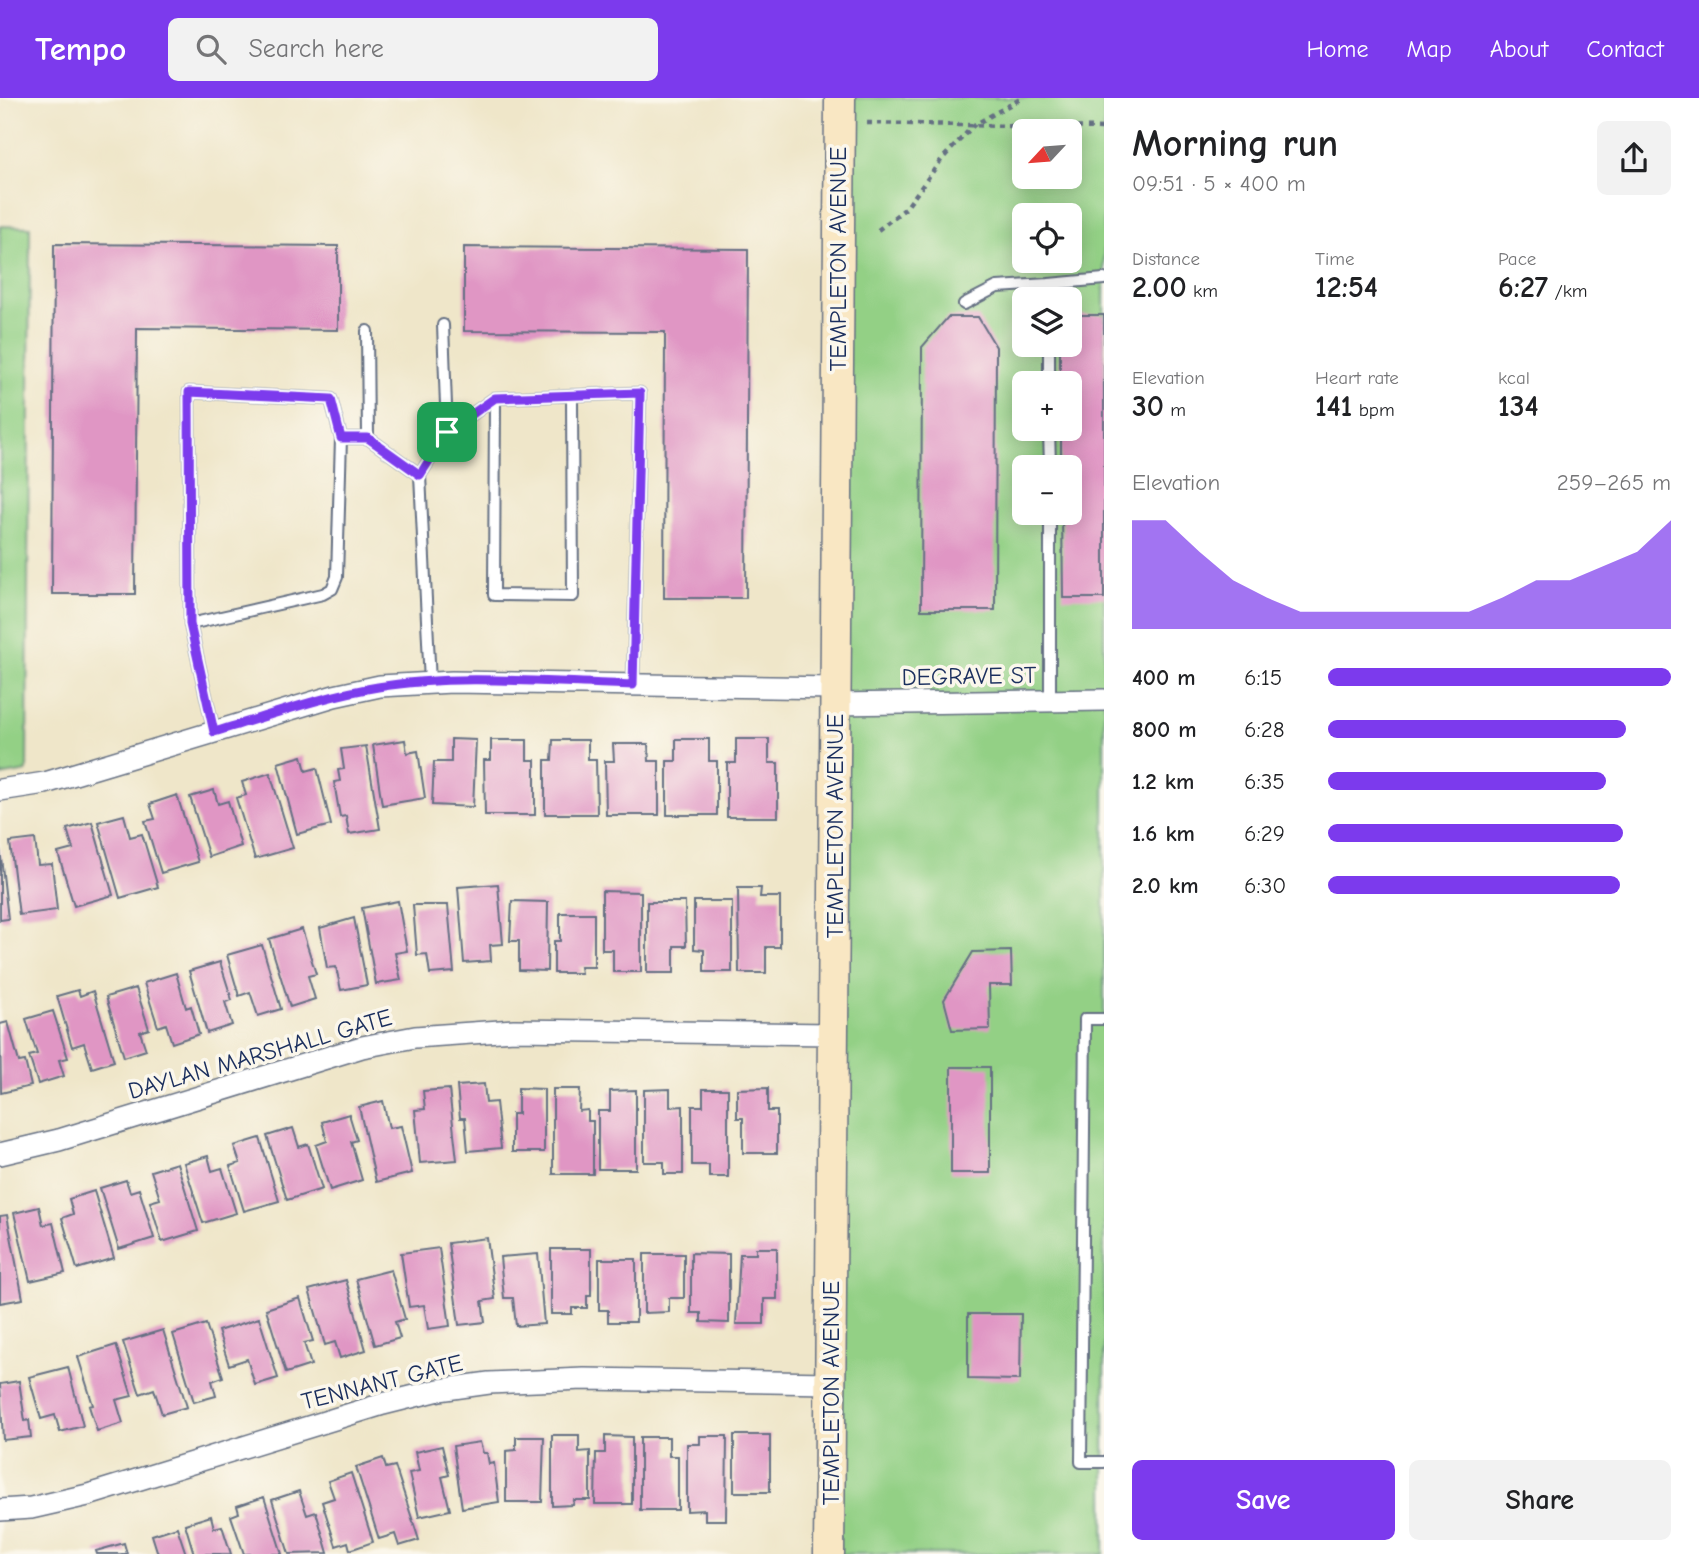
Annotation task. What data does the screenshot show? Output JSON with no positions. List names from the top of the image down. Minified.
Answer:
{"streets":{"street":["TEMPLETON AVENUE","DEGRAVE ST","DAYLAN MARSHALL GATE","TENNANT GATE"]},"crossings":[["TEMPLETON AVENUE","DEGRAVE ST"],["TEMPLETON AVENUE","DAYLAN MARSHALL GATE"],["TEMPLETON AVENUE","TENNANT GATE"]],"north":"bottom left","page":{"header":"Tempo","search":"Search here","nav":["Home","Map","About","Contact"],"heading":["Morning run","09:51 · 5 × 400 m"],"map_buttons":["+","−"],"stats":[["Distance","2.00 km"],["Time","12:54"],["Pace","6:27 /km"],["Elevation","30 m"],["Heart rate","141 bpm"],["kcal","134"]],"chart":["Elevation","259–265 m"],"list":[{"name":"400 m","note":"6:15"},{"name":"800 m","note":"6:28"},{"name":"1.2 km","note":"6:35"},{"name":"1.6 km","note":"6:29"},{"name":"2.0 km","note":"6:30"}],"buttons":["Save","Share"]}}
